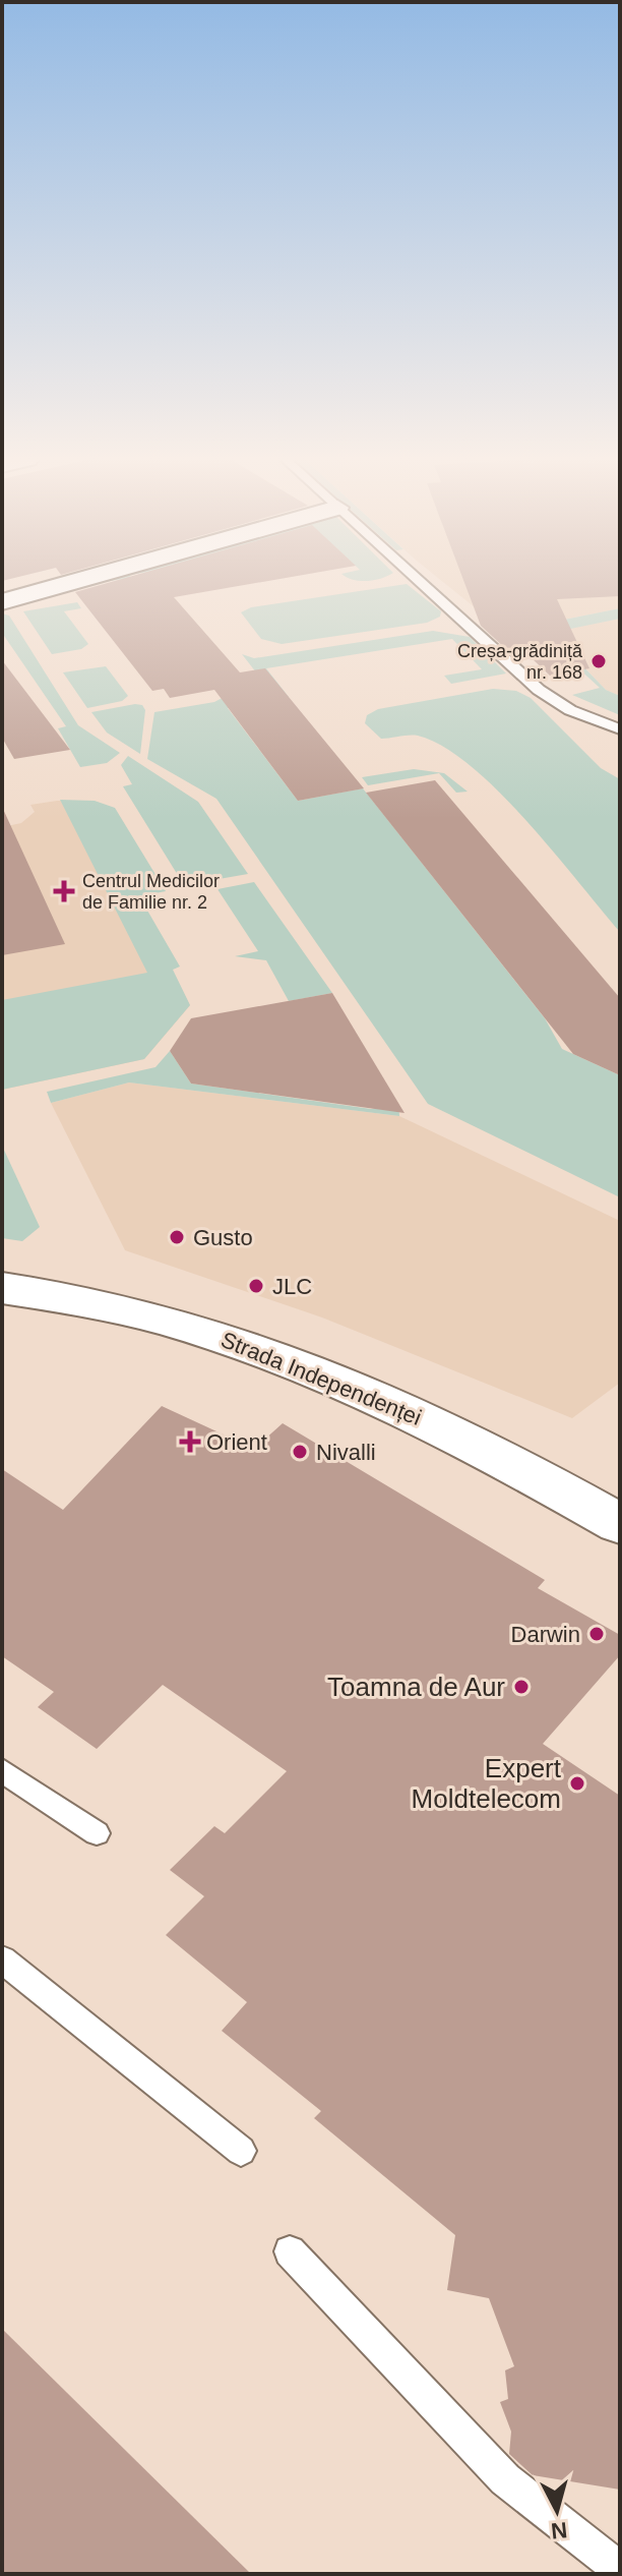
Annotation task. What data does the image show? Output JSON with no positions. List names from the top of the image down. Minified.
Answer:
{"streets":{"main road":["Strada Independenței"]},"places":{"other":["Creșa-grădiniță nr. 168","Gusto","JLC","Nivalli","Darwin","Toamna de Aur","Expert Moldtelecom"],"health":["Centrul Medicilor de Familie nr. 2","Orient"]},"north":"bottom"}
